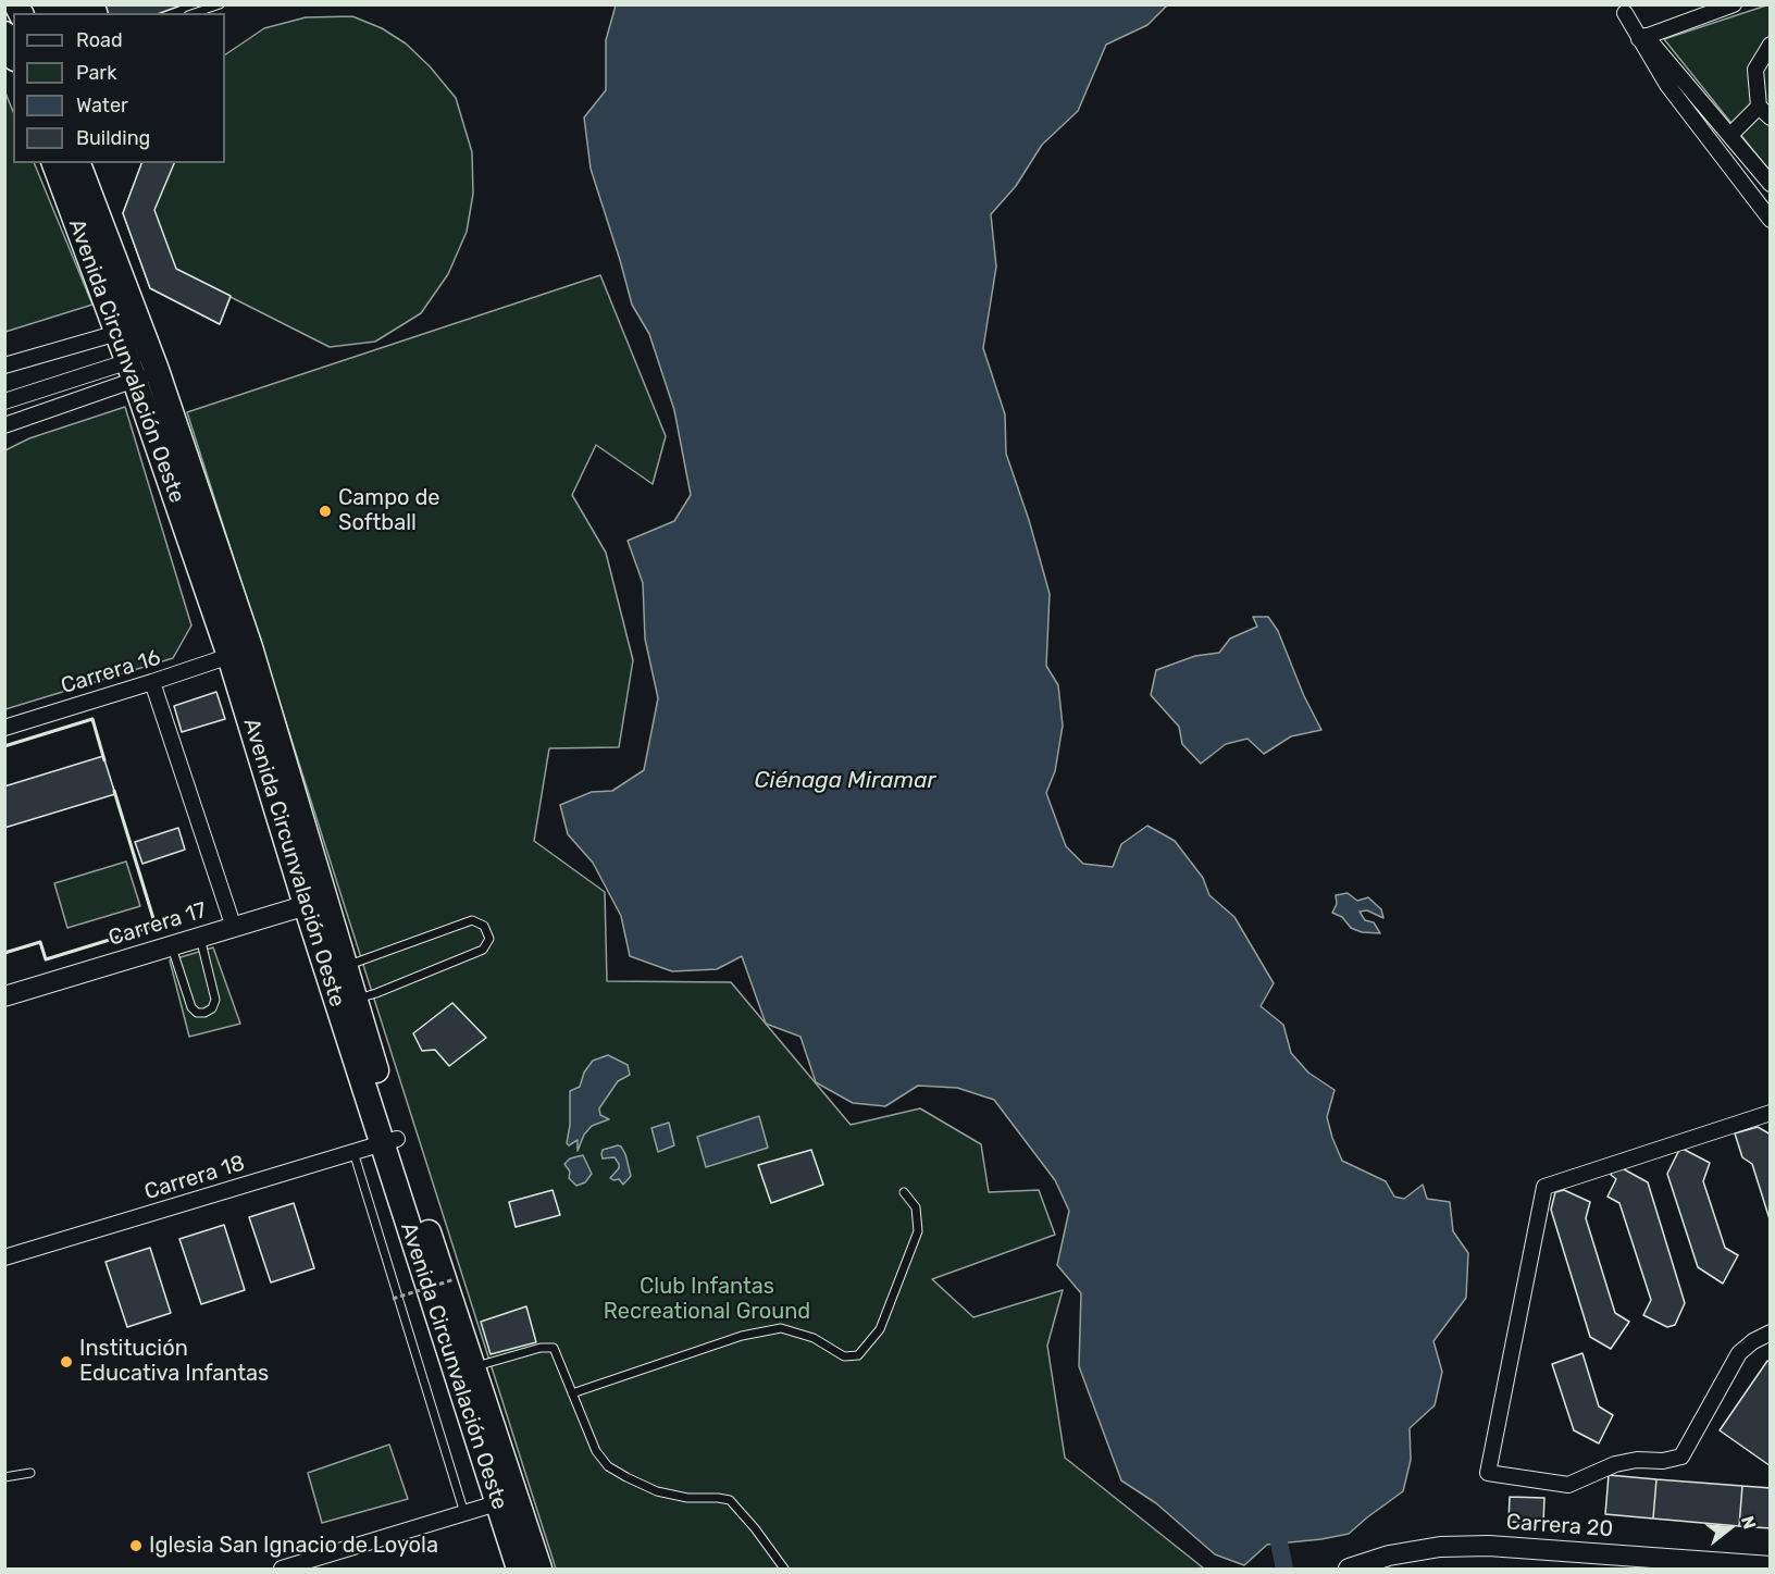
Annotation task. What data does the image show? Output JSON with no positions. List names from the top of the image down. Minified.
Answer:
{"streets":{"main road":["Avenida Circunvalación Oeste"],"street":["Carrera 16","Carrera 17","Carrera 18","Carrera 20"]},"crossings":[["Avenida Circunvalación Oeste","Carrera 16"],["Avenida Circunvalación Oeste","Carrera 17"],["Avenida Circunvalación Oeste","Carrera 18"]],"water":["Ciénaga Miramar"],"parks":["Club Infantas Recreational Ground"],"places":["Campo de Softball","Institución Educativa Infantas","Iglesia San Ignacio de Loyola"],"legend":["Road","Park","Water","Building"],"north":"right"}
